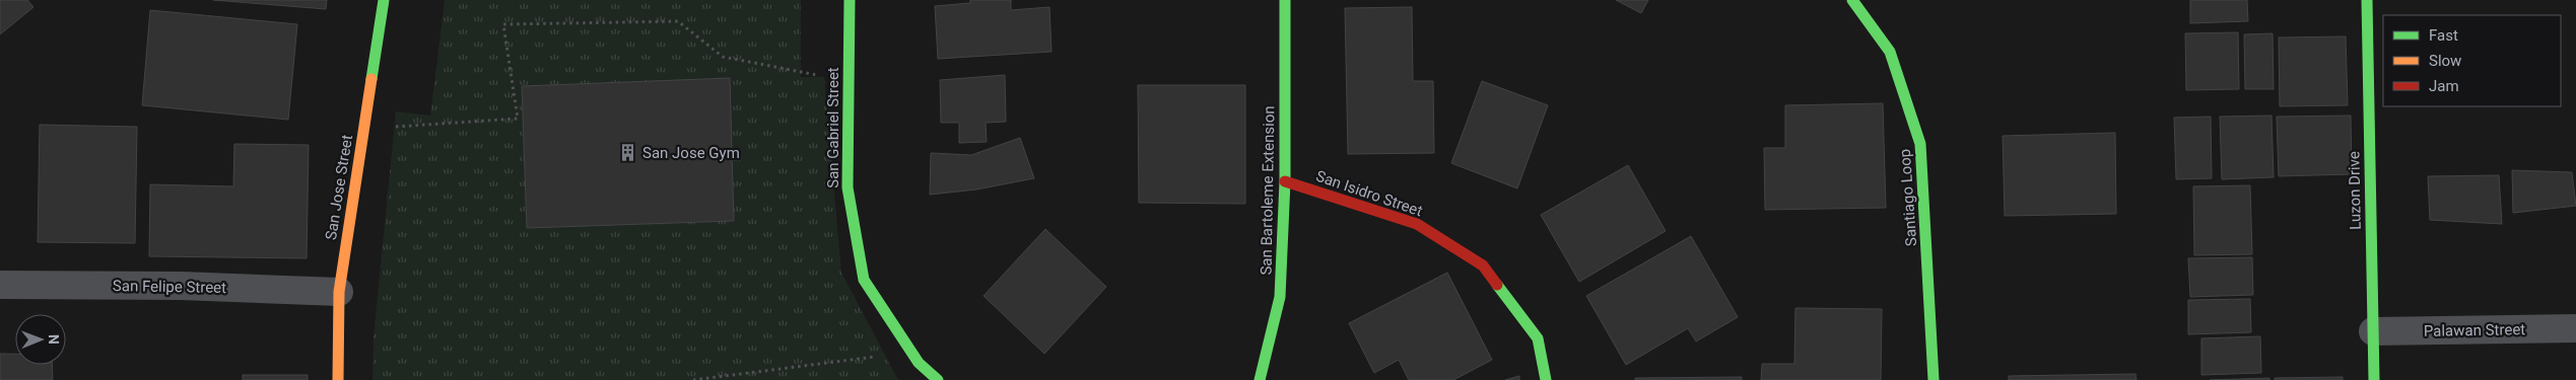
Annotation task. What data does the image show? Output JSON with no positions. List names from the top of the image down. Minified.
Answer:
{"streets":{"street":["San Gabriel Street","San Jose Street","San Bartoleme Extension","Luzon Drive","San Isidro Street","Santiago Loop","San Felipe Street","Palawan Street"]},"crossings":[["San Jose Street","San Felipe Street"],["San Bartoleme Extension","San Isidro Street"],["Luzon Drive","Palawan Street"]],"places":{"building":["San Jose Gym"]},"legend":["Fast","Slow","Jam"],"north":"right"}
